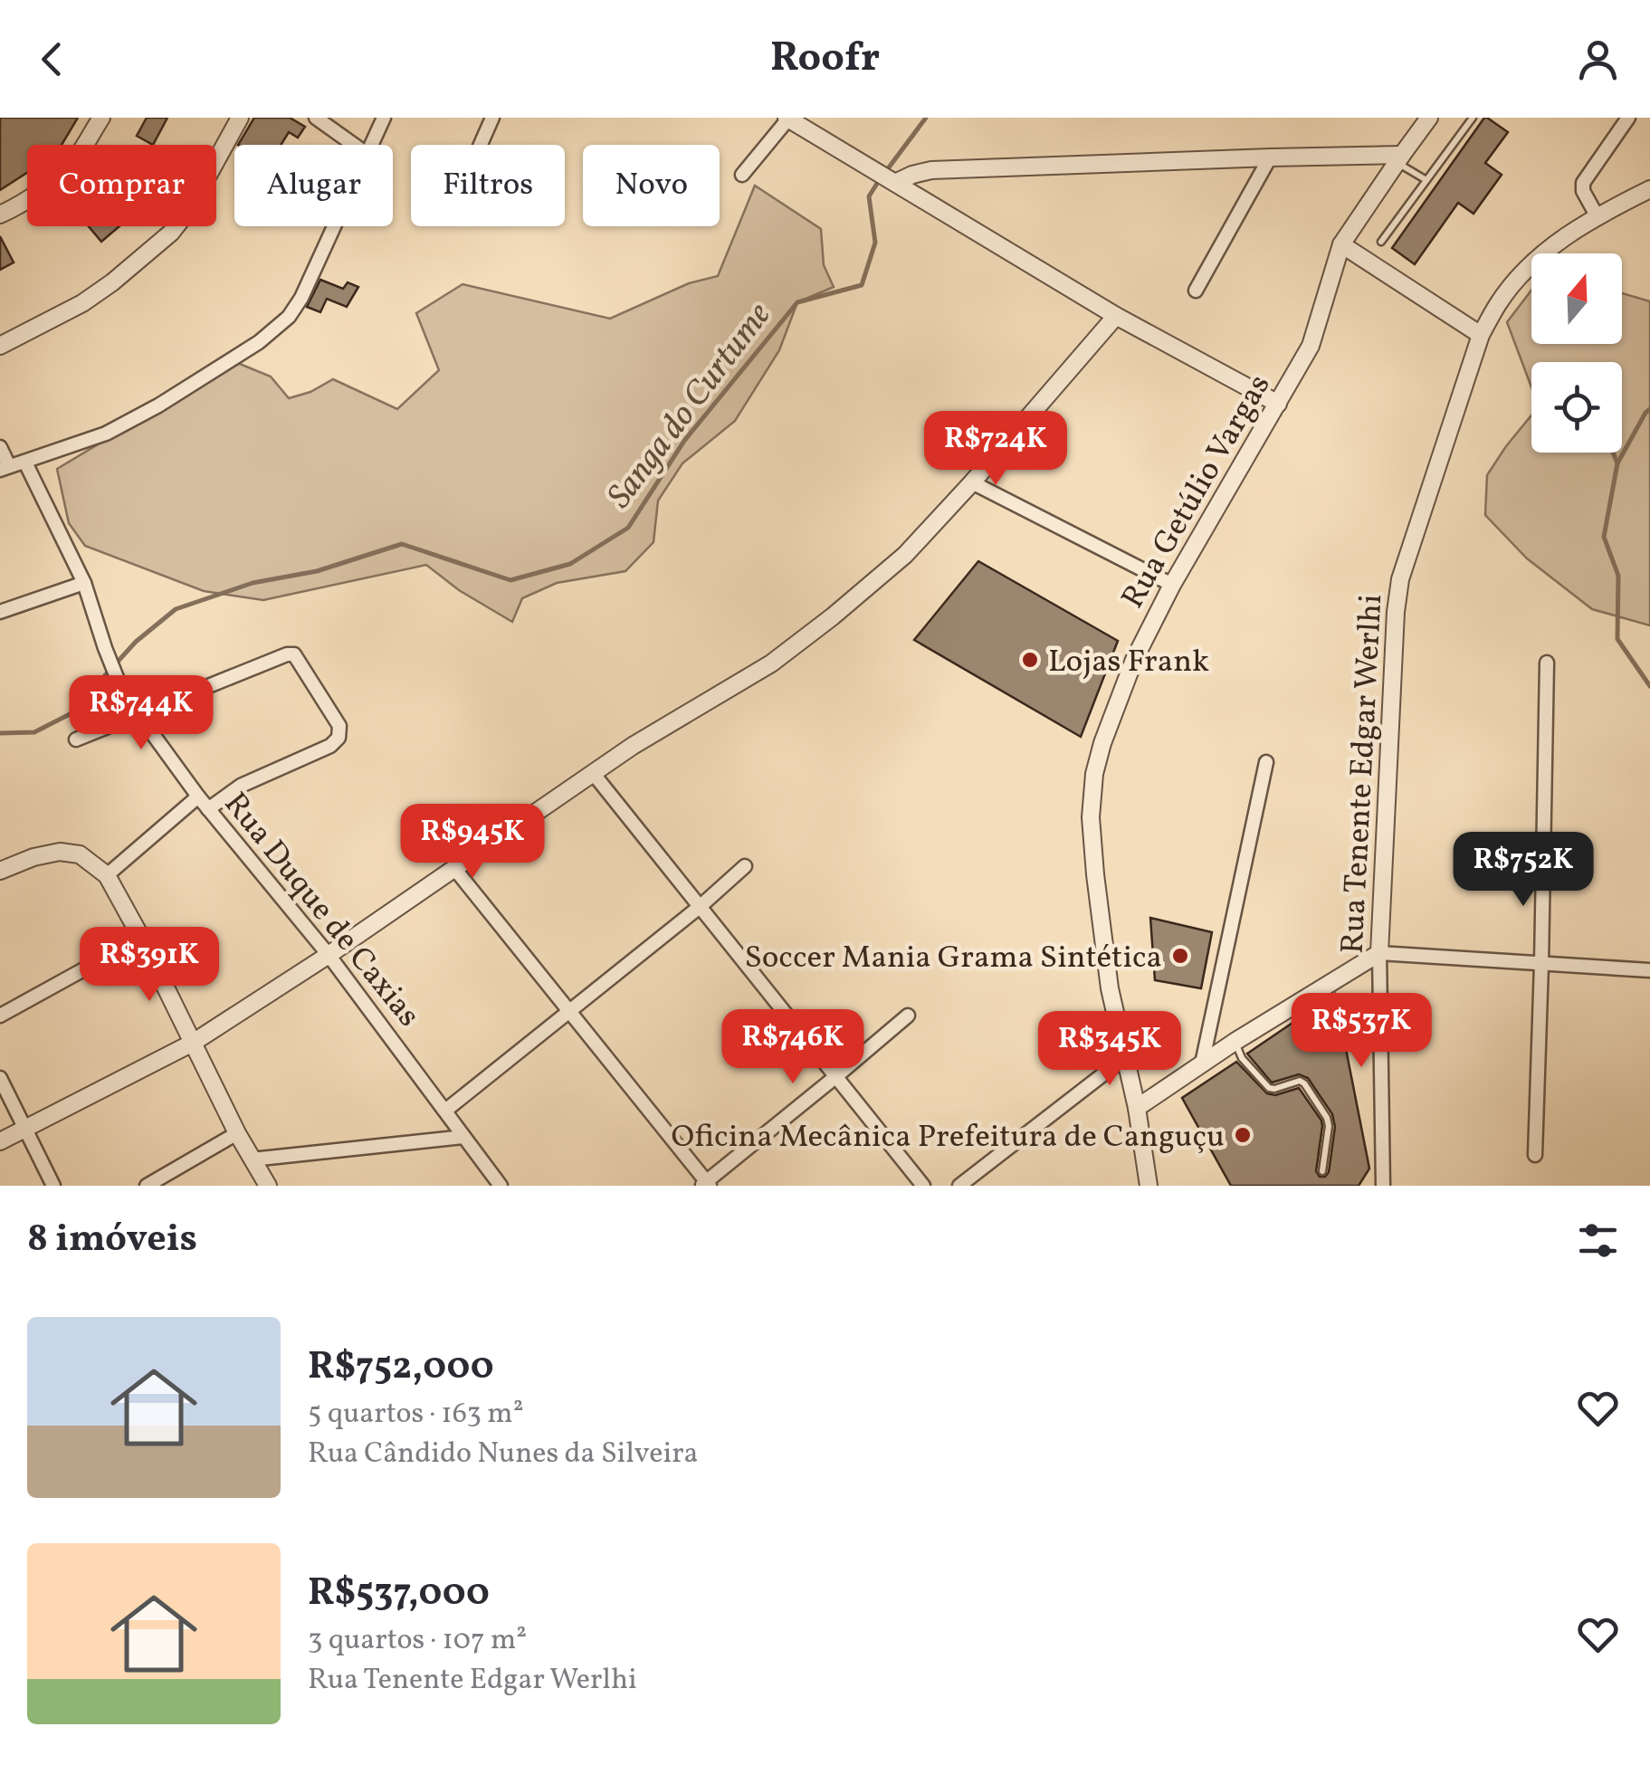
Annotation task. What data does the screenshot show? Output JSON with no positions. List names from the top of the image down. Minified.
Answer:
{"streets":{"street":["Rua Getúlio Vargas","Rua Tenente Edgar Werlhi","Rua Duque de Caxias"]},"water":["Sanga do Curtume"],"places":["Lojas Frank","Soccer Mania Grama Sintética","Oficina Mecânica Prefeitura de Canguçu"],"north":"top","page":{"header":"Roofr","chip":["Comprar","Alugar","Filtros","Novo"],"price":["R$724K","R$744K","R$945K","R$752K","R$391K","R$537K","R$746K","R$345K"],"heading":"8 imóveis","list":[{"name":"R$752,000","note":"5 quartos · 163 m² · Rua Cândido Nunes da Silveira"},{"name":"R$537,000","note":"3 quartos · 107 m² · Rua Tenente Edgar Werlhi"}]}}
